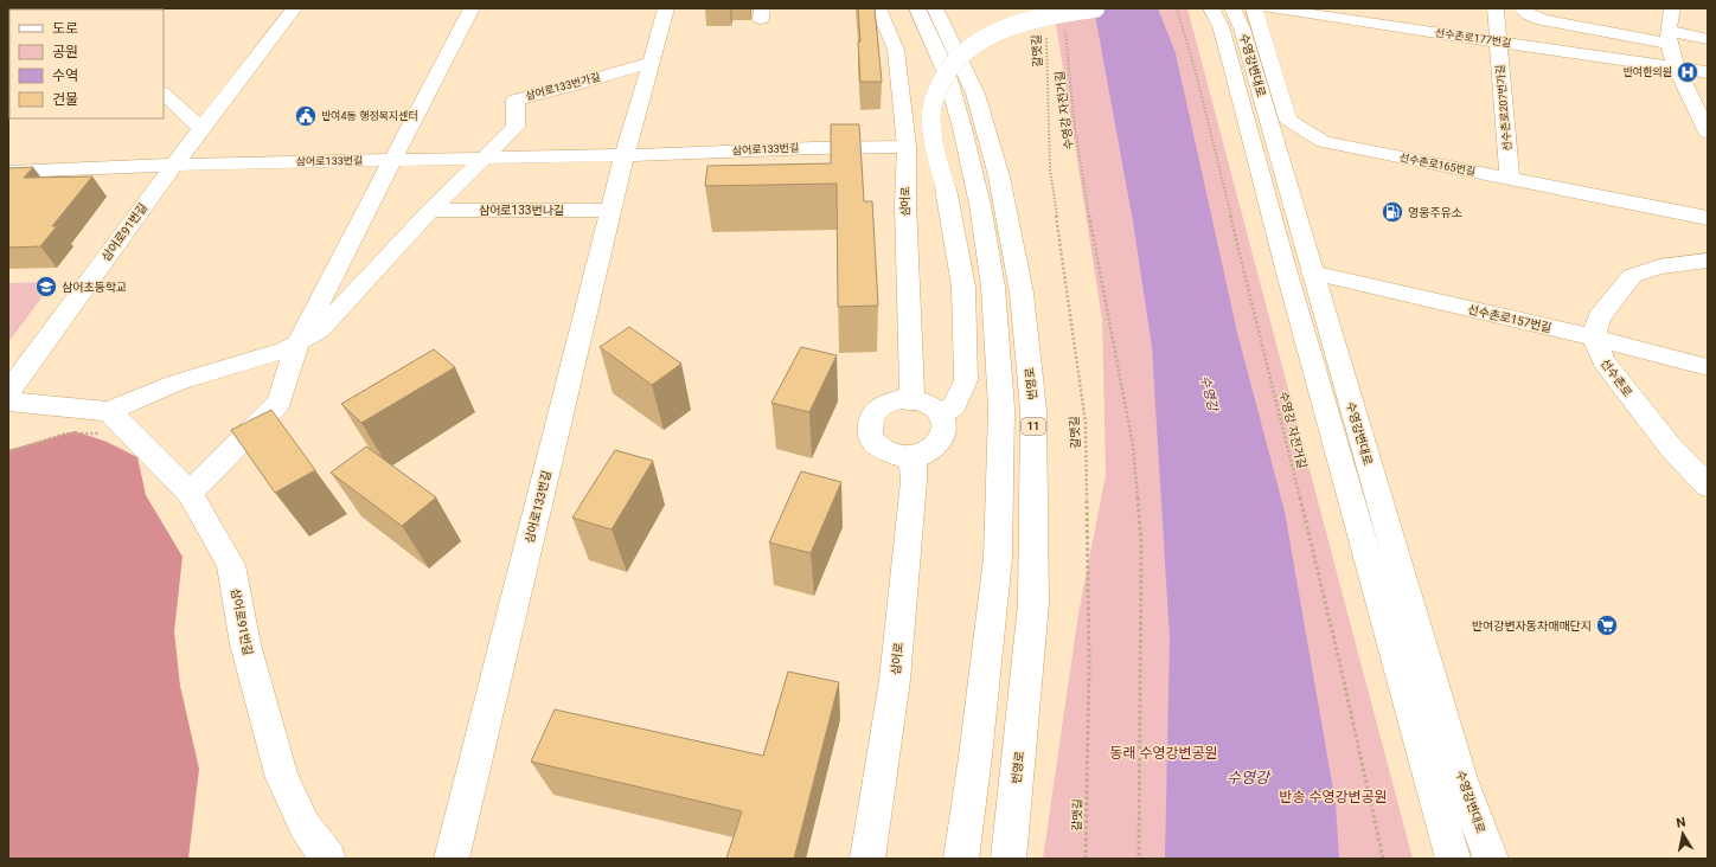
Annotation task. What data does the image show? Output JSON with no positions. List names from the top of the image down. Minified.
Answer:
{"streets":{"main road":["선수촌로177번길","수영강변대로","삼어로133번가길","선수촌로207번가길","삼어로133번길","선수촌로165번길","삼어로","삼어로133번나길","삼어로91번길","선수촌로157번길","선수촌로","번영로","11"],"path":["갈맷길","수영강 자전거길"]},"crossings":[["선수촌로177번길","선수촌로207번가길"],["수영강변대로","선수촌로157번길"],["삼어로133번가길","삼어로133번길"],["선수촌로207번가길","선수촌로165번길"],["삼어로133번길","삼어로"],["삼어로133번길","삼어로133번나길"],["삼어로133번길","삼어로91번길"],["선수촌로157번길","선수촌로"]],"water":["수영강"],"parks":["동래 수영강변공원","반송 수영강변공원"],"places":{"hospital":["반여한의원"],"public building":["반여4동 행정복지센터"],"fuel station":["영웅주유소"],"school or university":["삼어초등학교"],"supermarket":["반여강변자동차매매단지"]},"legend":["도로","공원","수역","건물"],"north":"top"}
